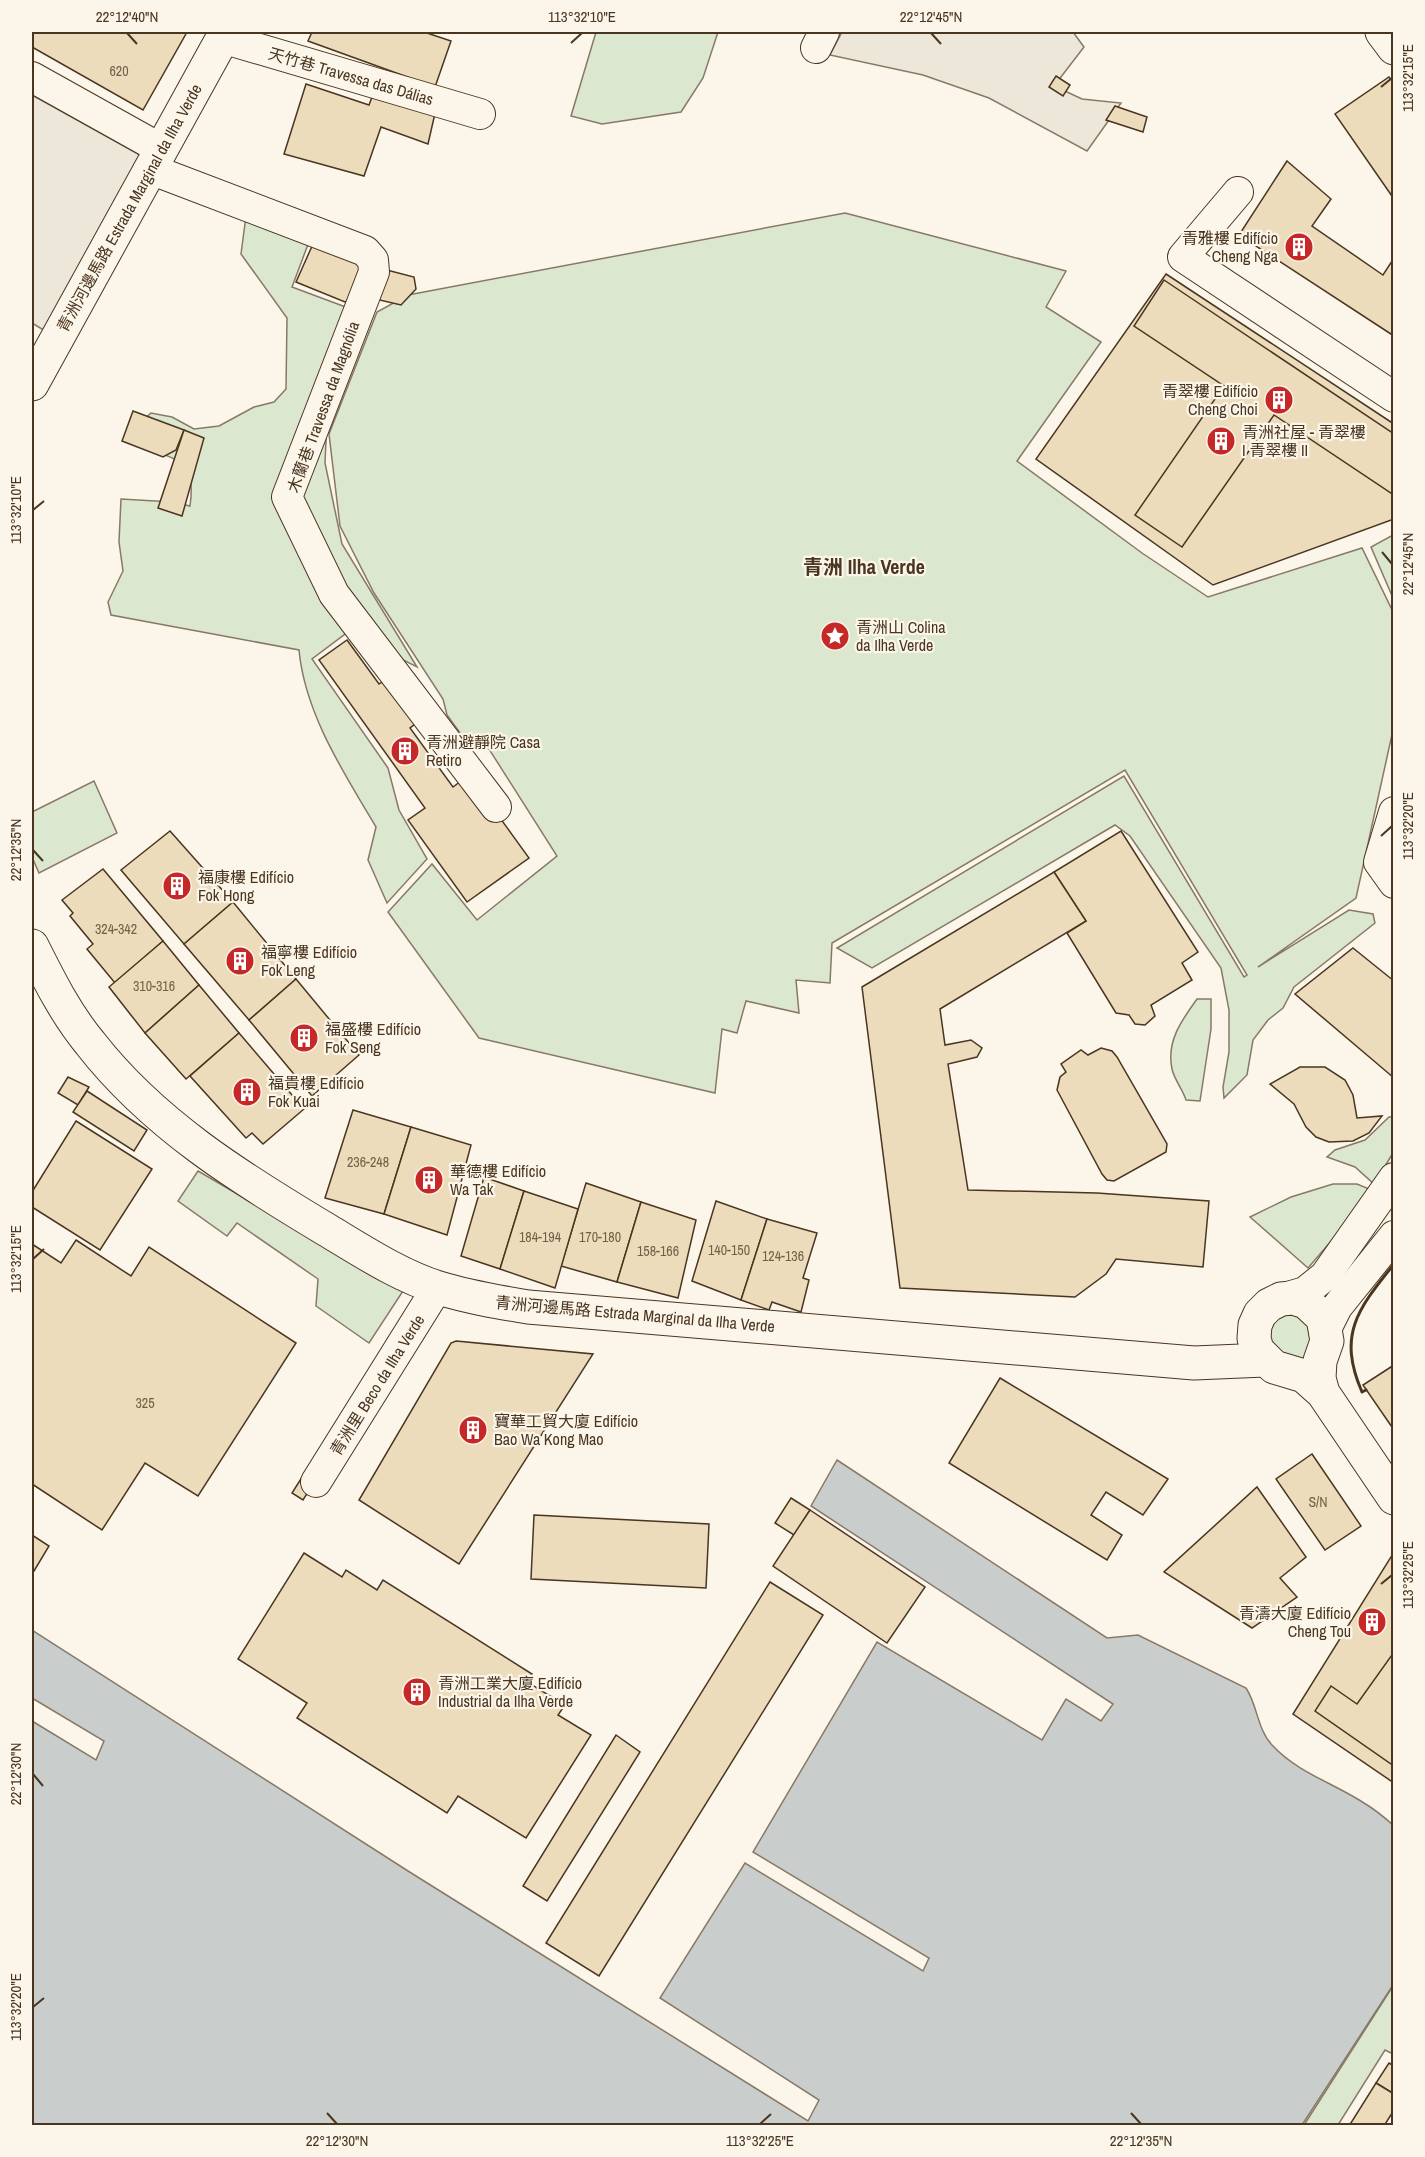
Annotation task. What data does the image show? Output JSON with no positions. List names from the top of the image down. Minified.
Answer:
{"streets":{"main road":["青洲河邊馬路 Estrada Marginal da Ilha Verde"],"street":["天竹巷 Travessa das Dálias","木蘭巷 Travessa da Magnólia","青洲里 Beco da Ilha Verde"]},"crossings":[["天竹巷 Travessa das Dálias","青洲河邊馬路 Estrada Marginal da Ilha Verde"],["青洲河邊馬路 Estrada Marginal da Ilha Verde","木蘭巷 Travessa da Magnólia"],["青洲河邊馬路 Estrada Marginal da Ilha Verde","青洲里 Beco da Ilha Verde"]],"districts":["青洲 Ilha Verde"],"places":{"building":["青雅樓 Edifício Cheng Nga","青翠樓 Edifício Cheng Choi","青洲社屋 - 青翠樓 I 青翠樓 II","青洲避靜院 Casa Retiro","福康樓 Edifício Fok Hong","福寧樓 Edifício Fok Leng","福盛樓 Edifício Fok Seng","福貴樓 Edifício Fok Kuai","華德樓 Edifício Wa Tak","寶華工貿大廈 Edifício Bao Wa Kong Mao","青濤大廈 Edifício Cheng Tou","青洲工業大廈 Edifício Industrial da Ilha Verde"],"place":["青洲山 Colina da Ilha Verde"]},"house_numbers":["620","324-342","310-316","236-248","184-194","170-180","140-150","158-166","124-136","325","S/N"],"coordinates":["22°12'40\"N","113°32'10\"E","22°12'45\"N","113°32'15\"E","113°32'20\"E","22°12'35\"N","113°32'25\"E","22°12'30\"N"]}
